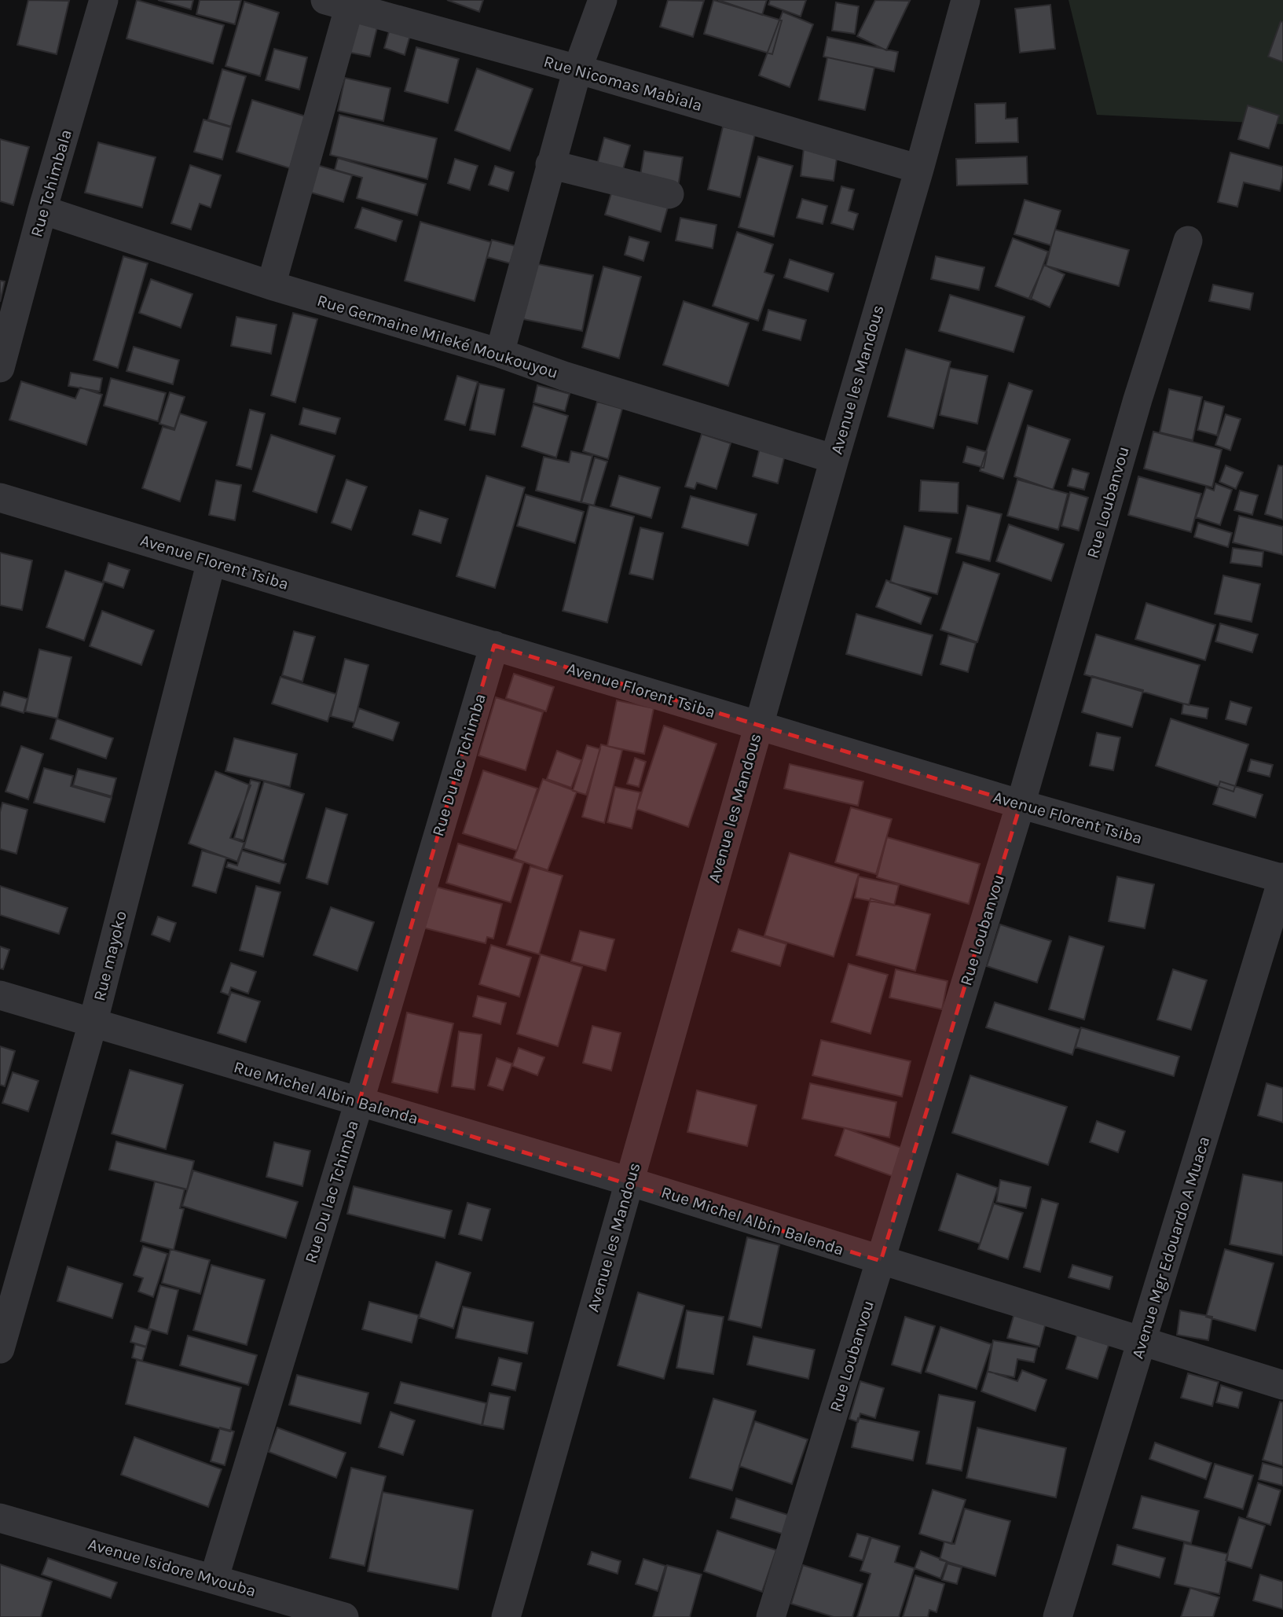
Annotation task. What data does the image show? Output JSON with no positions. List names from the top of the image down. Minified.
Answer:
{"streets":{"street":["Rue Nicomas Mabiala","Rue Tchimbala","Rue Germaine Mileké Moukouyou","Avenue les Mandous","Rue Loubanvou","Avenue Florent Tsiba","Rue Du lac Tchimba","Rue mayoko","Rue Michel Albin Balenda","Avenue Mgr Edouardo A Muaca","Avenue Isidore Mvouba"]},"crossings":[["Rue Nicomas Mabiala","Avenue les Mandous"],["Rue Tchimbala","Rue Germaine Mileké Moukouyou"],["Rue Germaine Mileké Moukouyou","Avenue les Mandous"],["Avenue les Mandous","Avenue Florent Tsiba"],["Avenue les Mandous","Rue Michel Albin Balenda"],["Rue Loubanvou","Avenue Florent Tsiba"],["Rue Loubanvou","Rue Michel Albin Balenda"],["Avenue Florent Tsiba","Rue Du lac Tchimba"],["Avenue Florent Tsiba","Rue mayoko"],["Avenue Florent Tsiba","Avenue Mgr Edouardo A Muaca"],["Rue Du lac Tchimba","Rue Michel Albin Balenda"],["Rue Du lac Tchimba","Avenue Isidore Mvouba"],["Rue mayoko","Rue Michel Albin Balenda"],["Rue Michel Albin Balenda","Avenue Mgr Edouardo A Muaca"]]}
